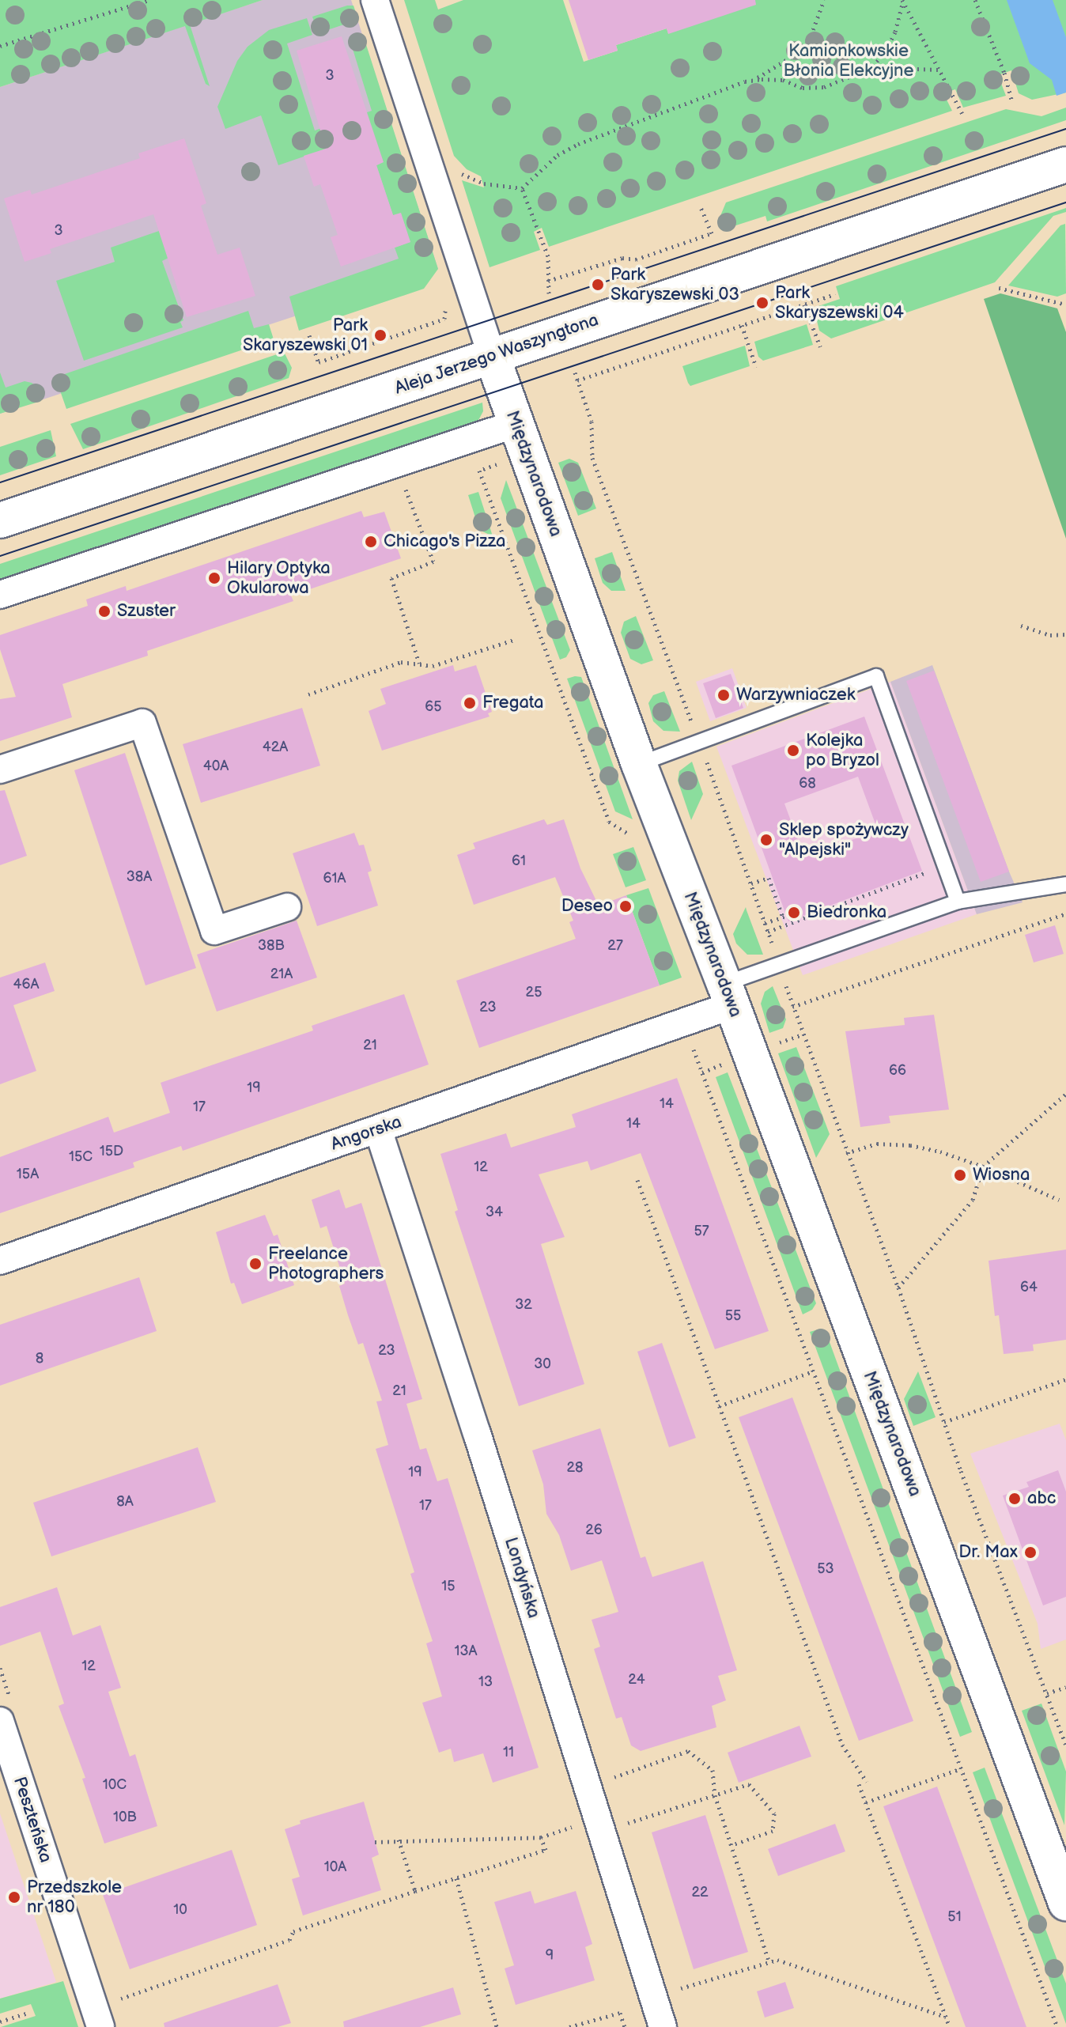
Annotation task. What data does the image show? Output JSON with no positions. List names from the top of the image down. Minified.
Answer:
{"streets":{"street":["Aleja Jerzego Waszyngtona","Międzynarodowa","Angorska","Londyńska","Peszteńska"]},"crossings":[["Aleja Jerzego Waszyngtona","Międzynarodowa"],["Międzynarodowa","Angorska"],["Angorska","Londyńska"]],"parks":["Kamionkowskie Błonia Elekcyjne"],"places":["Park Skaryszewski 03","Park Skaryszewski 04","Park Skaryszewski 01","Chicago's Pizza","Hilary Optyka Okularowa","Szuster","Warzywniaczek","Fregata","Kolejka po Bryzol","Sklep spożywczy \"Alpejski\"","Deseo","Biedronka","Wiosna","Freelance Photographers","abc","Dr. Max","Przedszkole nr 180"],"house_numbers":["3","3","65","42A","40A","68","61","38A","61A","38B","27","21A","46A","25","23","21","66","19","14","17","14","15D","15C","12","15A","34","57","64","32","55","23","8","30","21","28","19","8A","17","26","53","15","13A","12","24","13","11","10C","10B","10A","22","10","51","9"]}
